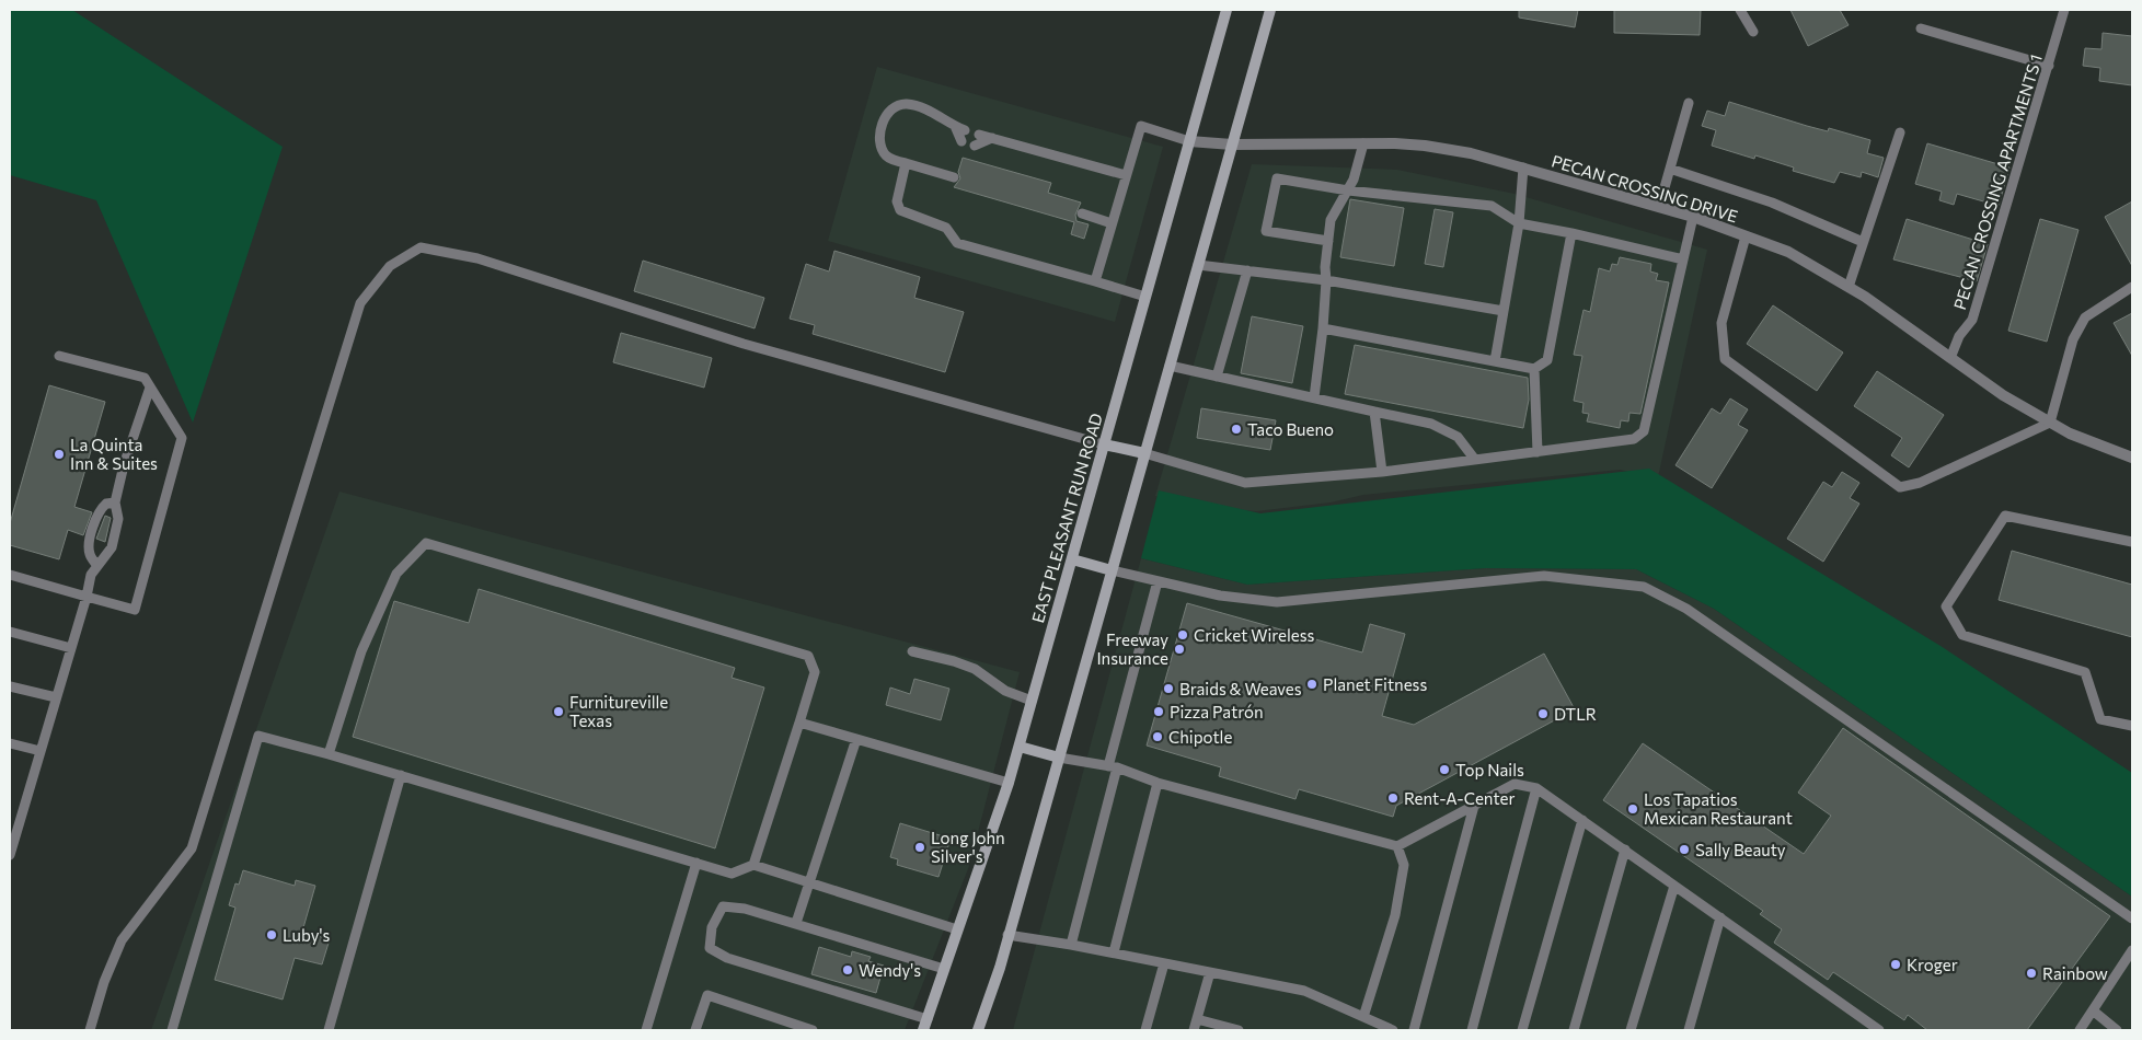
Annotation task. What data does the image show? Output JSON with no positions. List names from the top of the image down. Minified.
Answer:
{"streets":{"main road":["EAST PLEASANT RUN ROAD"],"street":["PECAN CROSSING DRIVE"],"lane":["PECAN CROSSING APARTMENTS 1"]},"crossings":[["PECAN CROSSING APARTMENTS 1","PECAN CROSSING DRIVE"],["PECAN CROSSING DRIVE","EAST PLEASANT RUN ROAD"]],"places":["Taco Bueno","La Quinta Inn & Suites","Cricket Wireless","Freeway Insurance","Planet Fitness","Braids & Weaves","Furnitureville Texas","Pizza Patrón","DTLR","Chipotle","Top Nails","Rent-A-Center","Los Tapatios Mexican Restaurant","Long John Silver's","Sally Beauty","Luby's","Kroger","Wendy's","Rainbow"]}
